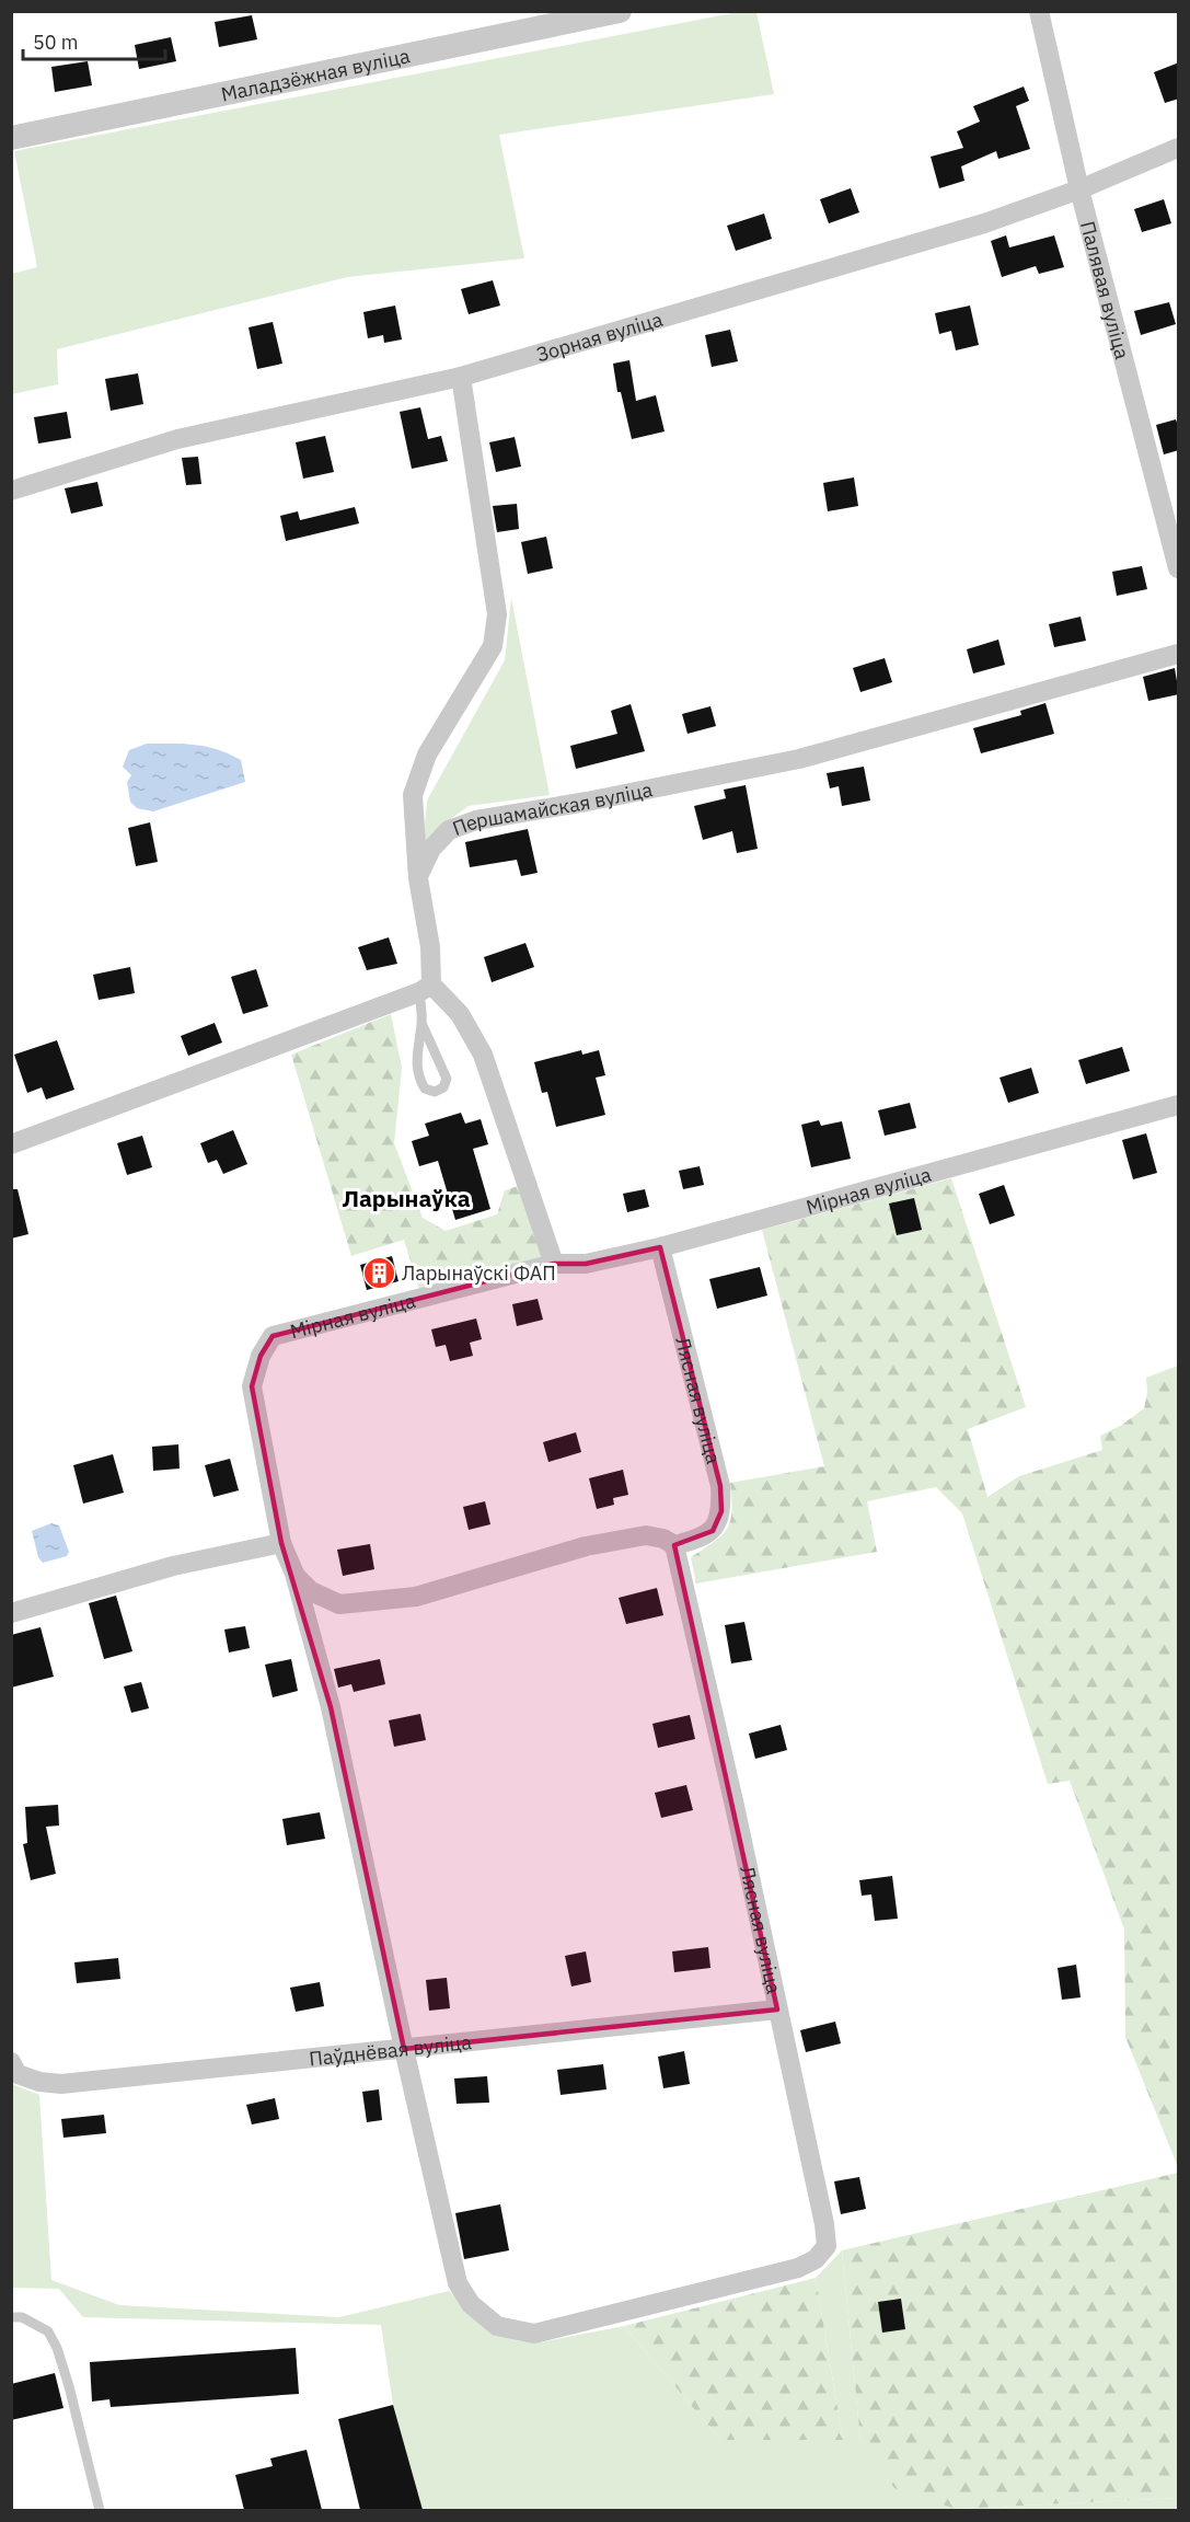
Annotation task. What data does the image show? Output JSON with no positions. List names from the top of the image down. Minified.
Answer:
{"streets":{"street":["Маладзёжная вуліца","Палявая вуліца","Зорная вуліца","Першамайская вуліца","Мірная вуліца","Лясная вуліца","Паўднёвая вуліца"]},"crossings":[["Палявая вуліца","Зорная вуліца"],["Мірная вуліца","Лясная вуліца"],["Лясная вуліца","Паўднёвая вуліца"]],"districts":["Ларынаўка"],"places":{"building":["Ларынаўскі ФАП"]},"scale_bar":"50 m"}
